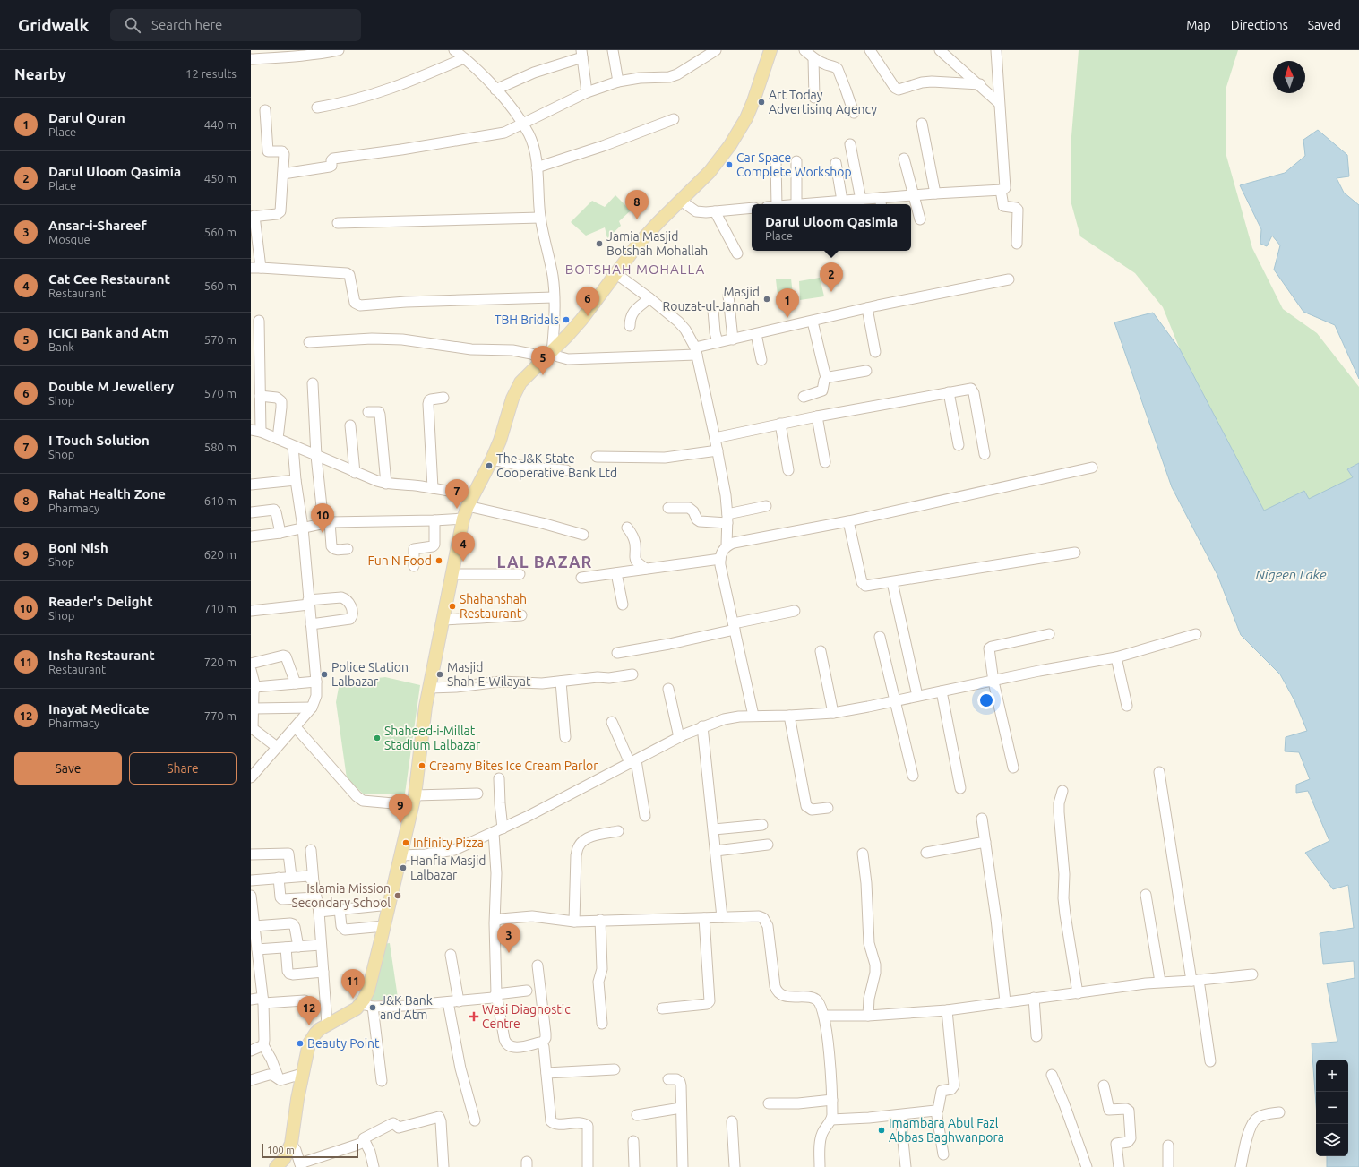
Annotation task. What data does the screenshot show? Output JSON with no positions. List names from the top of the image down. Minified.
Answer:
{"districts":["BOTSHAH MOHALLA","LAL BAZAR"],"water":["Nigeen Lake"],"places":{"other":["Art Today Advertising Agency","Car Space Complete Workshop","Jamia Masjid Botshah Mohallah","Masjid Rouzat-ul-Jannah","TBH Bridals","The J&K State Cooperative Bank Ltd","Fun N Food","Shahanshah Restaurant","Police Station Lalbazar","Masjid Shah-E-Wilayat","Shaheed-i-Millat Stadium Lalbazar","Creamy Bites Ice Cream Parlor","Infinity Pizza","Hanfia Masjid Lalbazar","Islamia Mission Secondary School","J&K Bank and Atm","Beauty Point","Imambara Abul Fazl Abbas Baghwanpora"],"health":["Wasi Diagnostic Centre"]},"scale_bar":"100 m","north":"top","page":{"header":"Gridwalk","search":"Search here","nav":["Map","Directions","Saved"],"heading":["Nearby","12 results"],"list":[{"mark":"1","name":"Darul Quran","note":"Place","value":"440 m"},{"mark":"2","name":"Darul Uloom Qasimia","note":"Place","value":"450 m"},{"mark":"3","name":"Ansar-i-Shareef","note":"Mosque","value":"560 m"},{"mark":"4","name":"Cat Cee Restaurant","note":"Restaurant","value":"560 m"},{"mark":"5","name":"ICICI Bank and Atm","note":"Bank","value":"570 m"},{"mark":"6","name":"Double M Jewellery","note":"Shop","value":"570 m"},{"mark":"7","name":"I Touch Solution","note":"Shop","value":"580 m"},{"mark":"8","name":"Rahat Health Zone","note":"Pharmacy","value":"610 m"},{"mark":"9","name":"Boni Nish","note":"Shop","value":"620 m"},{"mark":"10","name":"Reader's Delight","note":"Shop","value":"710 m"},{"mark":"11","name":"Insha Restaurant","note":"Restaurant","value":"720 m"},{"mark":"12","name":"Inayat Medicate","note":"Pharmacy","value":"770 m"}],"pins":["8","2","6","1","5","7","10","4","9","3","11","12"],"popup":["Darul Uloom Qasimia","Place"],"buttons":["Save","Share"],"map_buttons":["+","−"],"scale":"100 m"}}
